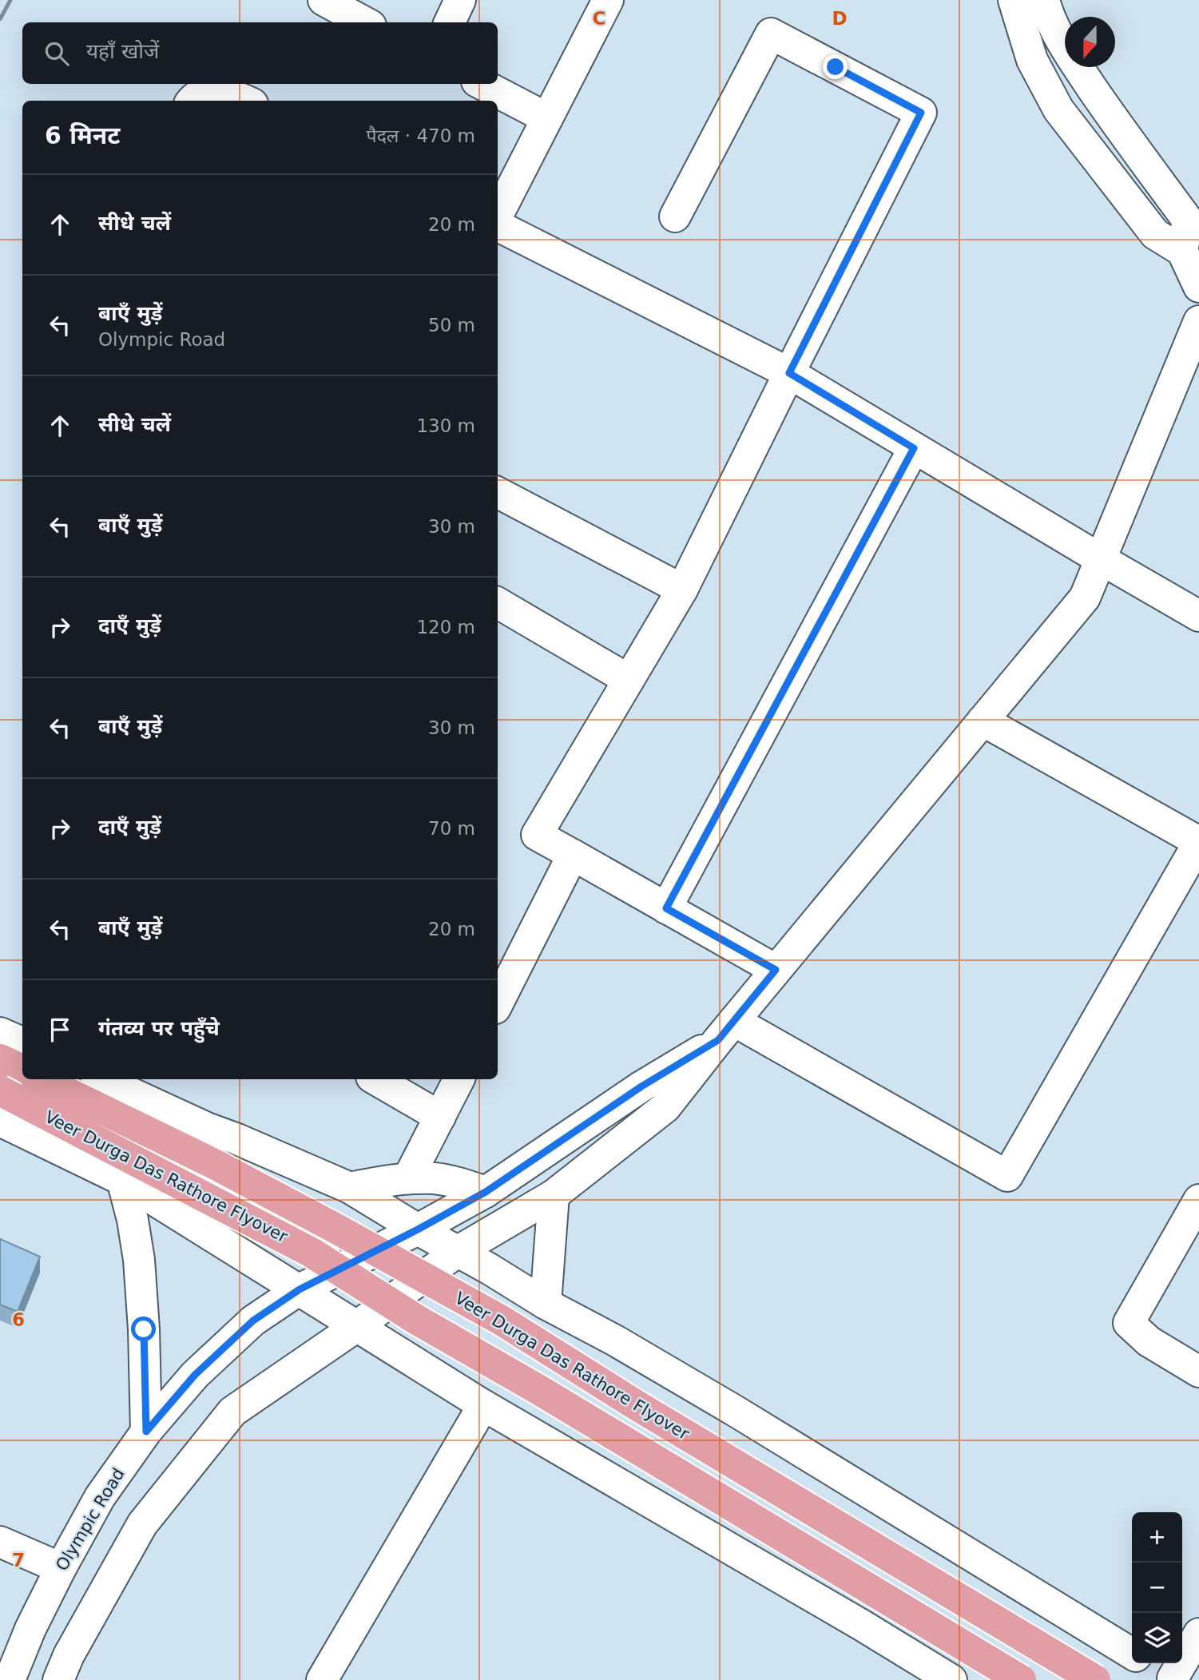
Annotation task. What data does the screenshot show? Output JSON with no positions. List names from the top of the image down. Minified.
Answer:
{"streets":{"main road":["Veer Durga Das Rathore Flyover"],"street":["Olympic Road"]},"north":"bottom","page":{"search":"यहाँ खोजें","heading":["6 मिनट","पैदल · 470 m"],"list":[["सीधे चलें","20 m"],["बाएँ मुड़ें","Olympic Road","50 m"],["सीधे चलें","130 m"],["बाएँ मुड़ें","30 m"],["दाएँ मुड़ें","120 m"],["बाएँ मुड़ें","30 m"],["दाएँ मुड़ें","70 m"],["बाएँ मुड़ें","20 m"],"गंतव्य पर पहुँचे"],"map_buttons":["+","−"]},"grid":{"columns":["C","D"],"rows":["6","7"]}}
